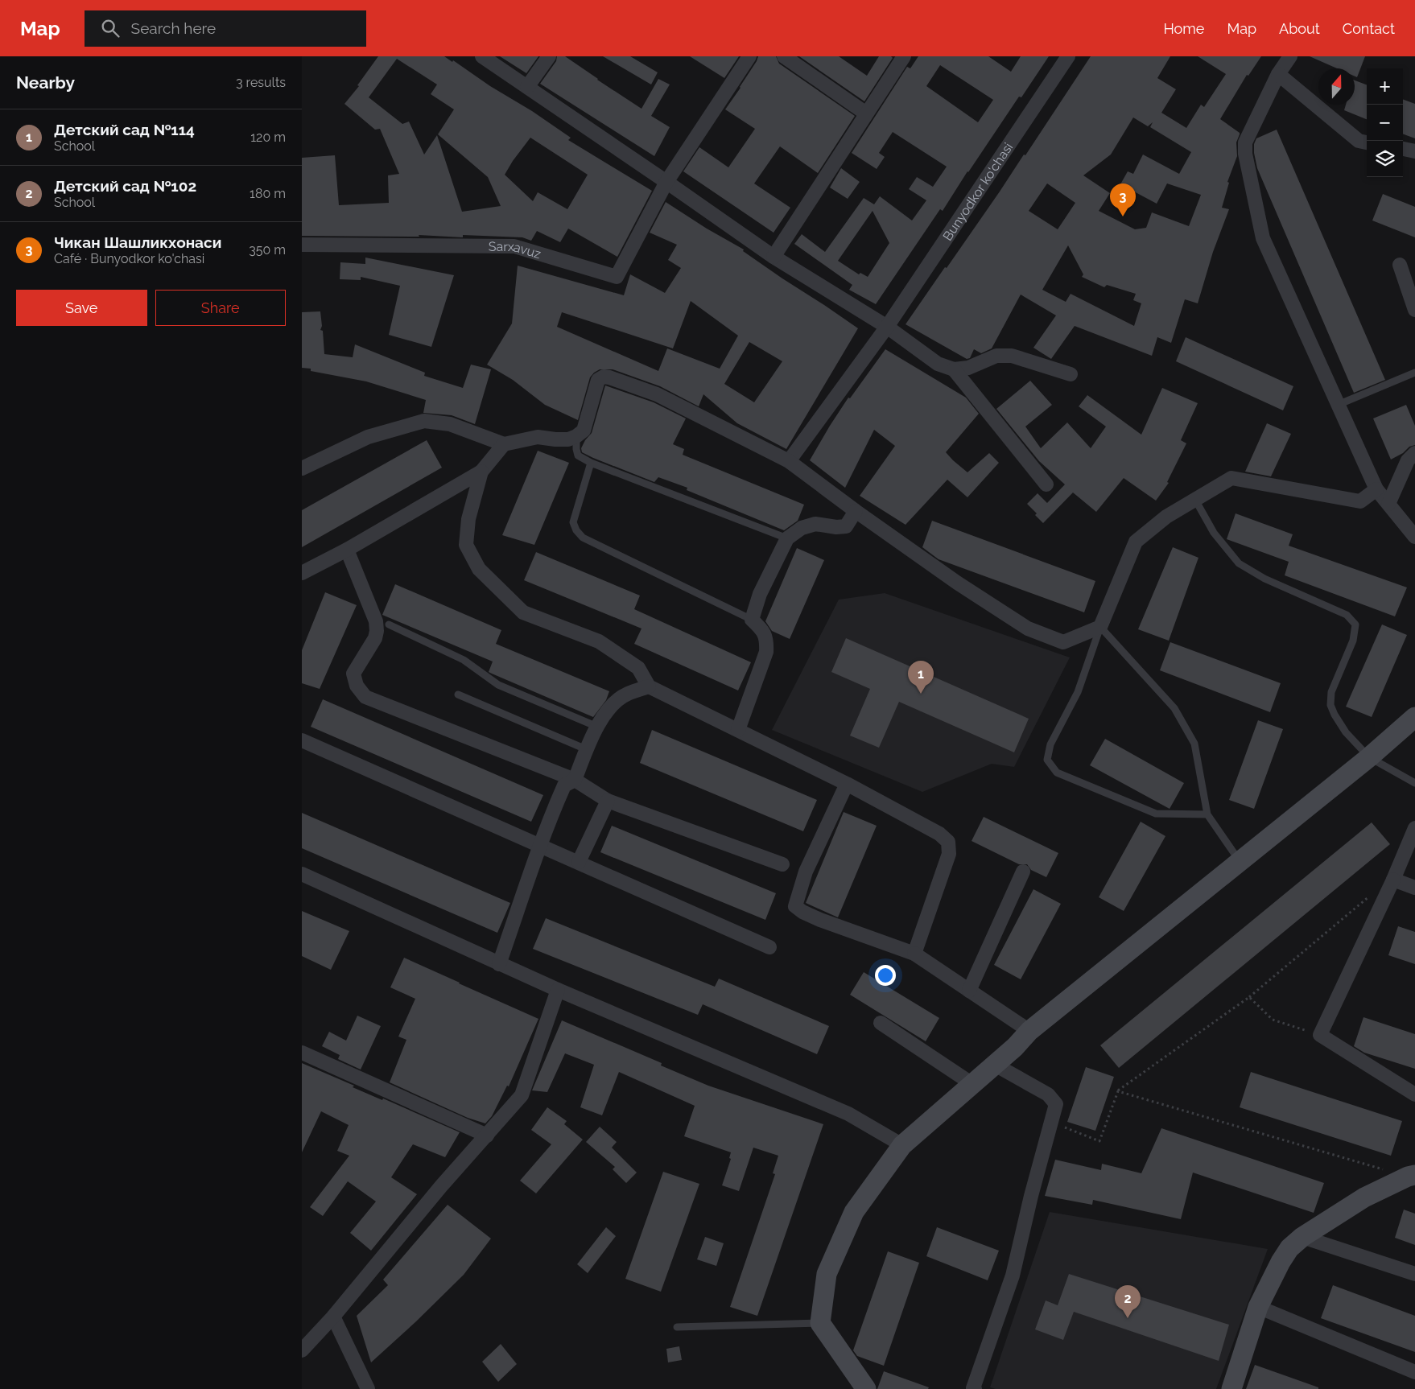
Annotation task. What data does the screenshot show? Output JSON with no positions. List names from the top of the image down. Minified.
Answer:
{"streets":{"street":["Bunyodkor ko'chasi","Sarxavuz"]},"north":"top","page":{"header":"Map","search":"Search here","nav":["Home","Map","About","Contact"],"heading":["Nearby","3 results"],"map_buttons":["+","−"],"list":[{"mark":"1","name":"Детский сад №114","note":"School","value":"120 m"},{"mark":"2","name":"Детский сад №102","note":"School","value":"180 m"},{"mark":"3","name":"Чикан Шашликхонаси","note":"Café · Bunyodkor ko'chasi","value":"350 m"}],"pins":["3","1","2"],"buttons":["Save","Share"]}}
